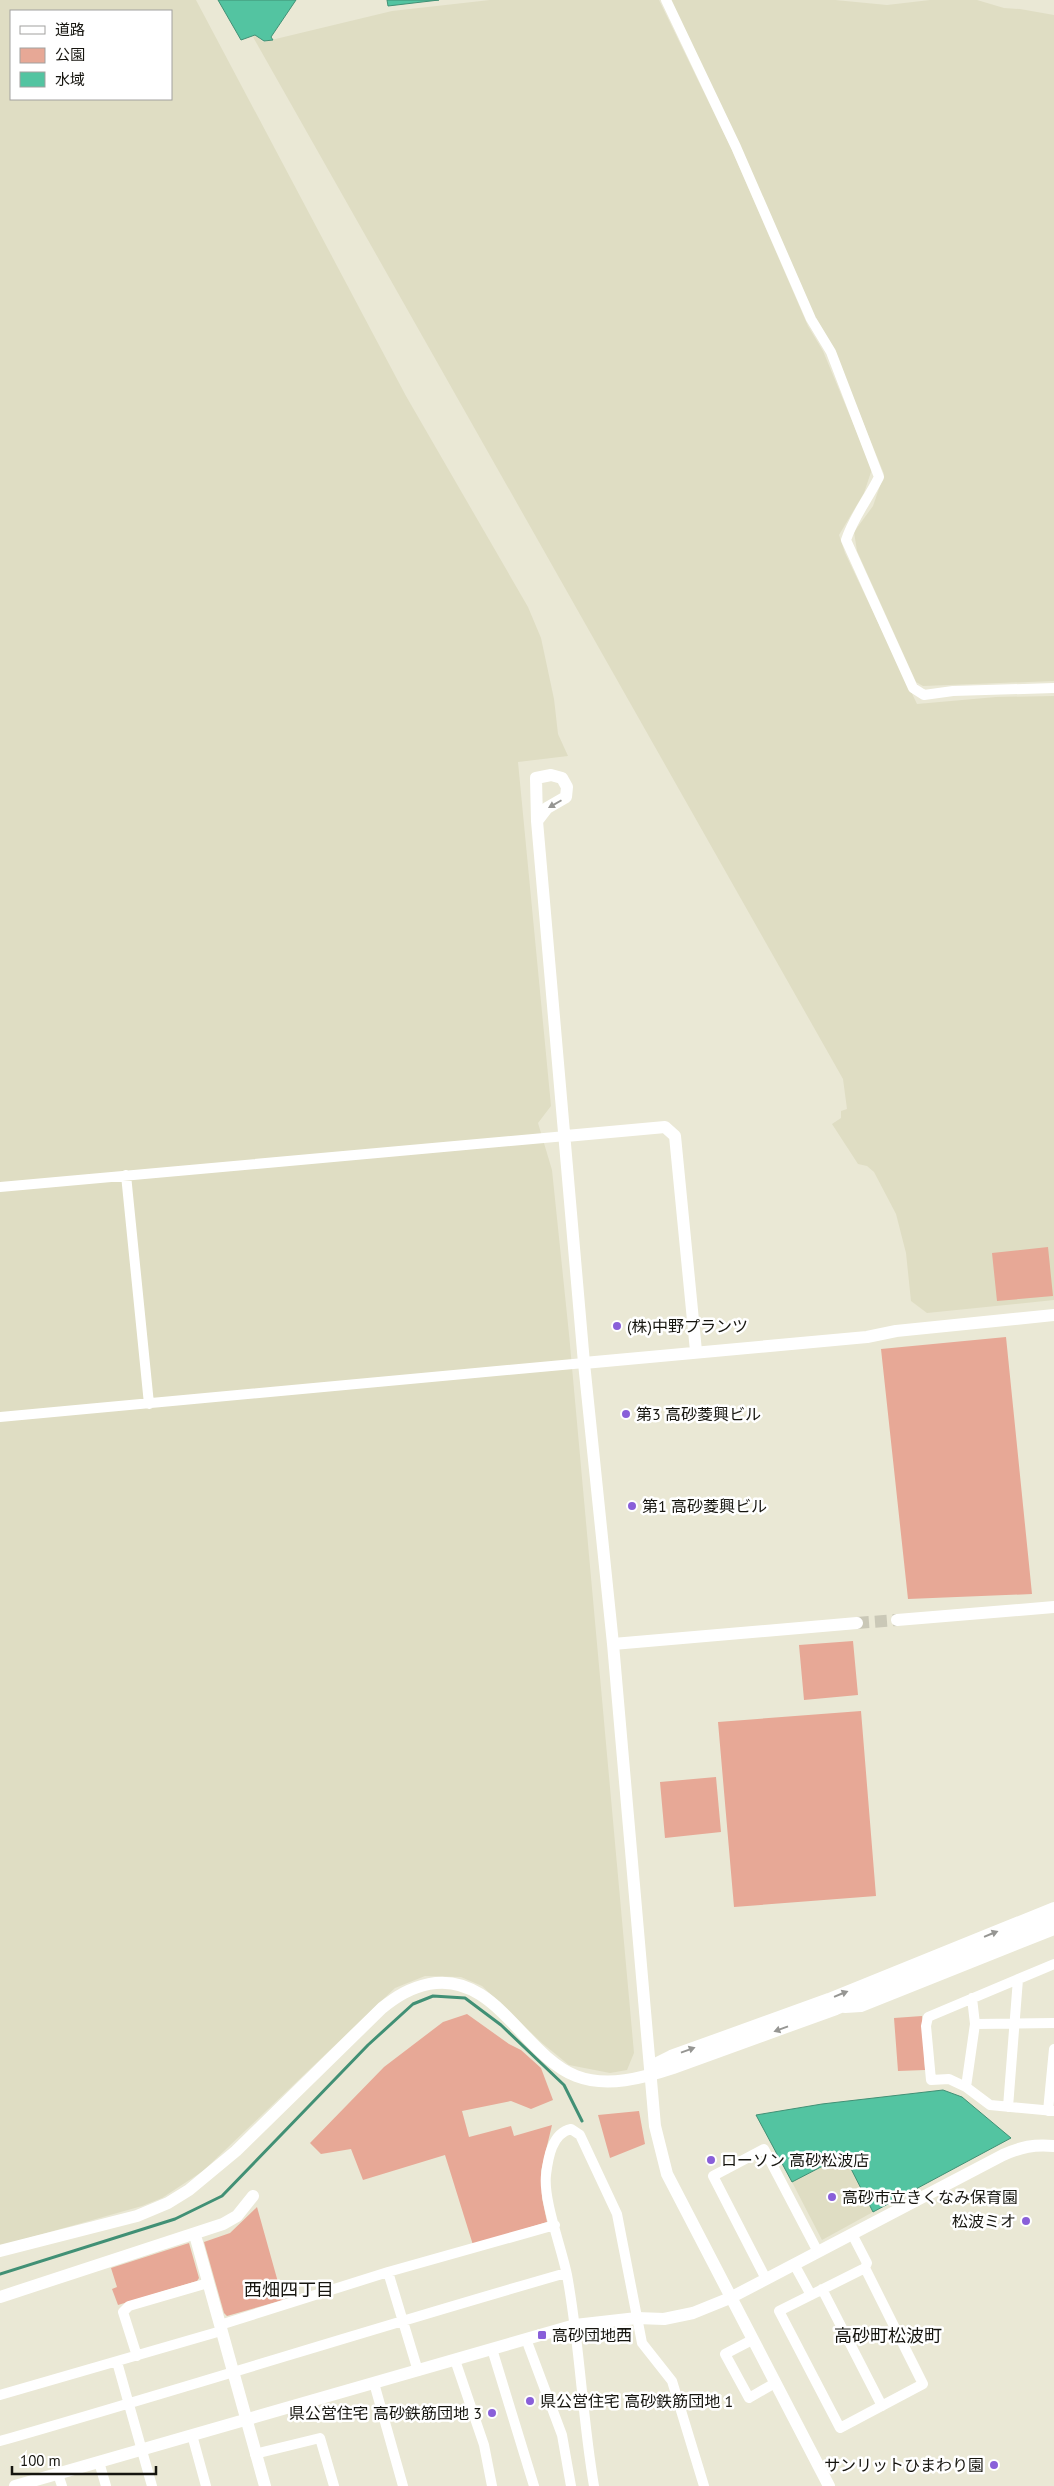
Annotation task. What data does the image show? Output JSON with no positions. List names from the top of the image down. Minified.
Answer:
{"districts":["西畑四丁目","高砂町松波町"],"places":{"other":["(株)中野プランツ","第3 高砂菱興ビル","第1 高砂菱興ビル","ローソン 高砂松波店","高砂市立きくなみ保育園","松波ミオ","県公営住宅 高砂鉄筋団地 1","県公営住宅 高砂鉄筋団地 3","サンリットひまわり園"],"transit":["高砂団地西"]},"legend":["道路","公園","水域"],"scale_bar":"100 m"}
